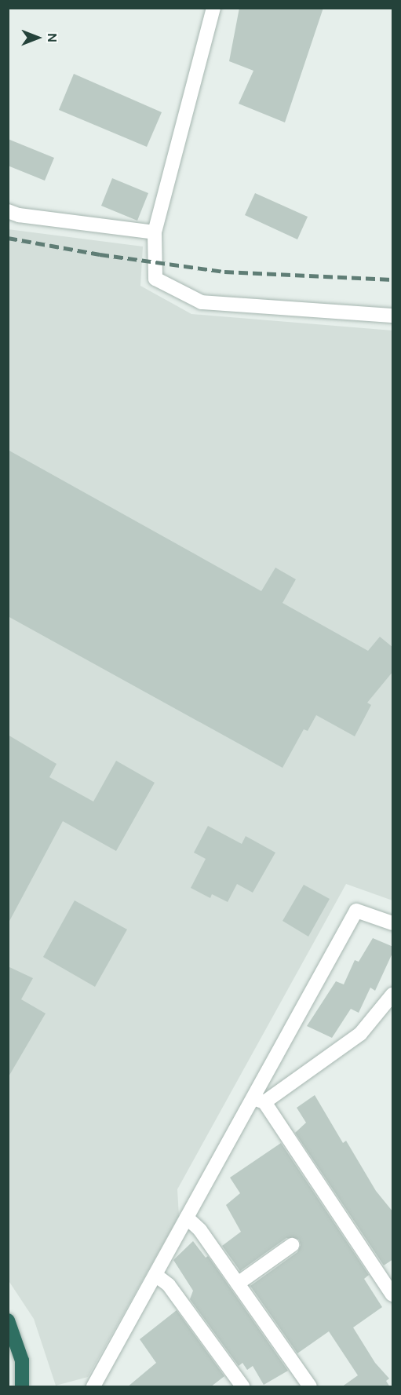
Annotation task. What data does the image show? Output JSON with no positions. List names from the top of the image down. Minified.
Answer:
{"north":"right"}
